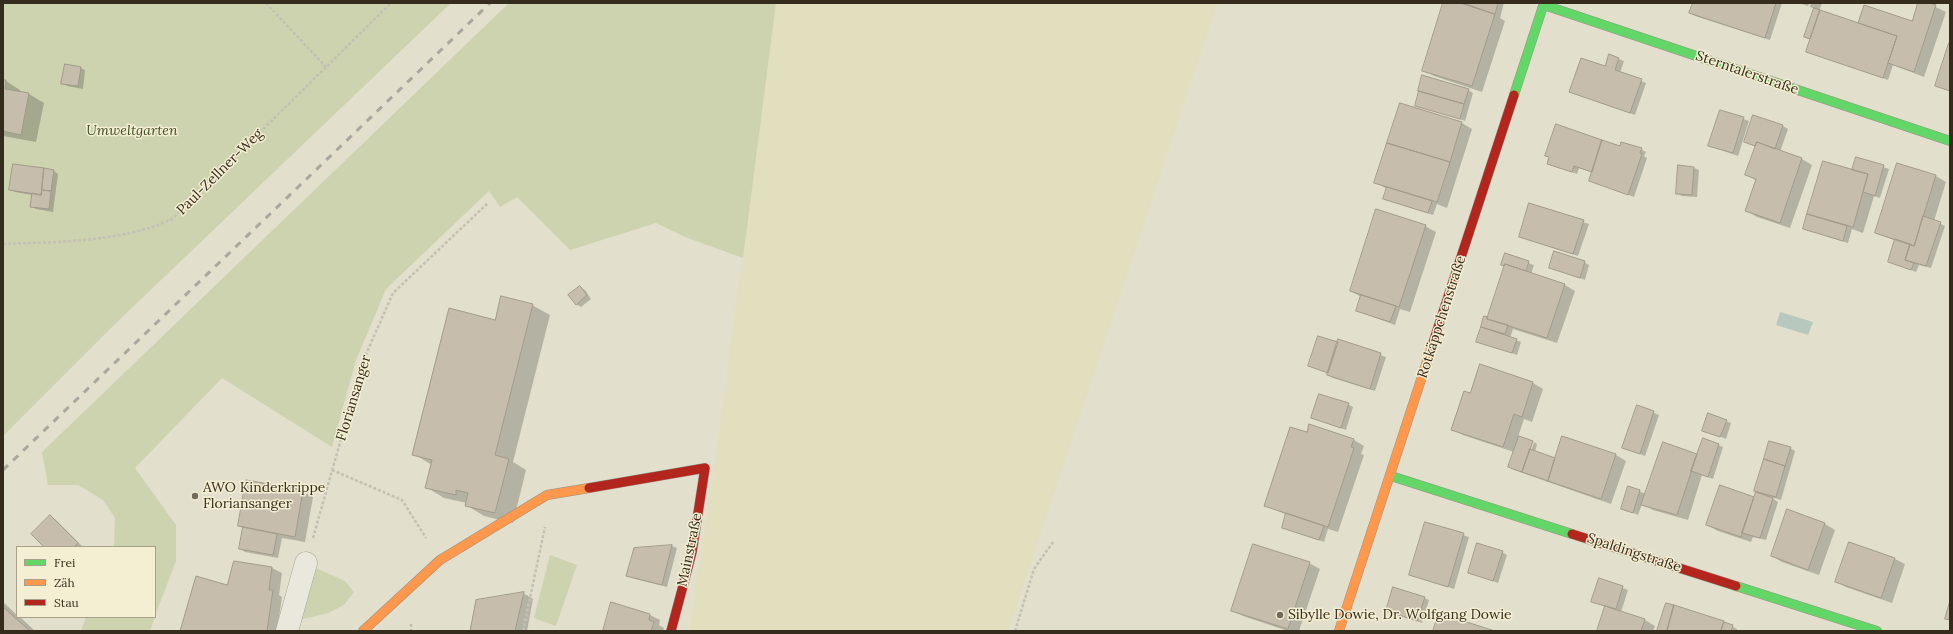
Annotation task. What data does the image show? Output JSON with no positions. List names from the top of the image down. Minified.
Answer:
{"streets":{"street":["Sterntalerstraße","Rotkäppchenstraße","Mainstraße","Spaldingstraße"],"path":["Paul-Zellner-Weg","Floriansanger"]},"crossings":[["Sterntalerstraße","Rotkäppchenstraße"],["Rotkäppchenstraße","Spaldingstraße"]],"parks":["Umweltgarten"],"places":["AWO Kinderkrippe Floriansanger","Sibylle Dowie, Dr. Wolfgang Dowie"],"legend":["Frei","Zäh","Stau"]}
